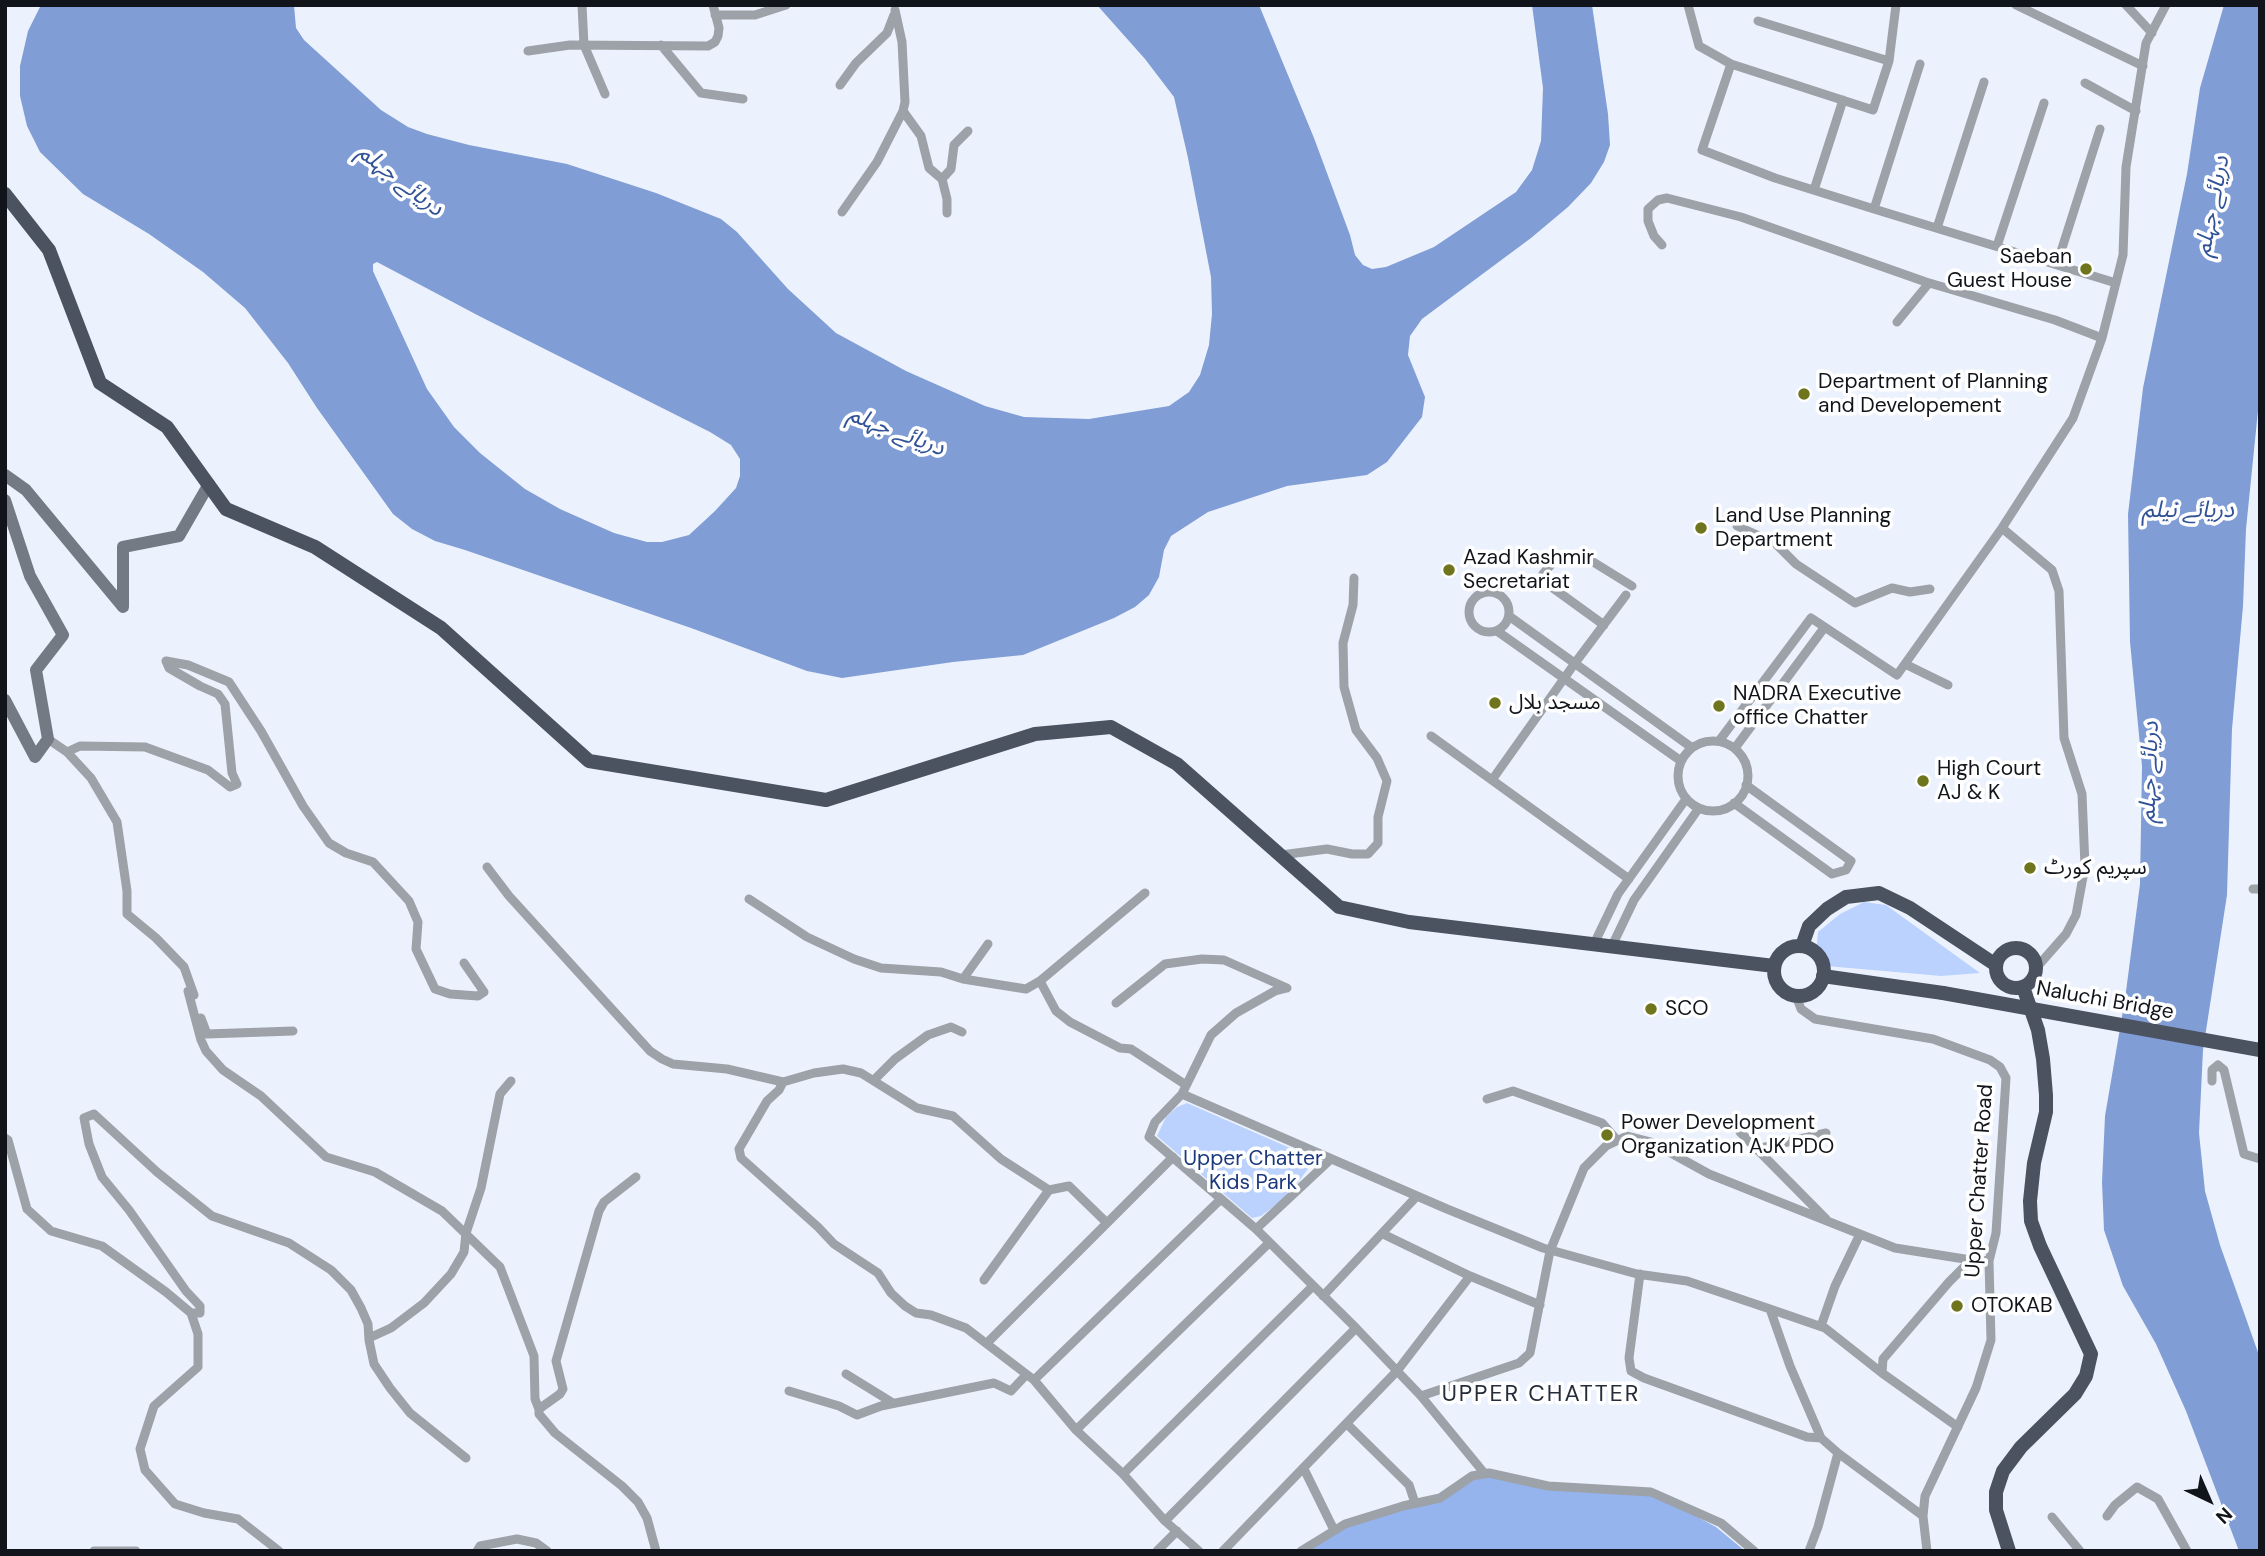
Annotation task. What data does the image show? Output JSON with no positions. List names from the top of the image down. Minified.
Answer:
{"streets":{"highway":["Naluchi Bridge"],"street":["Upper Chatter Road"]},"crossings":[["Naluchi Bridge","Upper Chatter Road"]],"districts":["UPPER CHATTER"],"water":["دریائے جہلم","دریائے نیلم"],"parks":["Upper Chatter Kids Park"],"places":["Saeban Guest House","Department of Planning and Developement","Land Use Planning Department","Azad Kashmir Secretariat","مسجد بلال","NADRA Executive office Chatter","High Court AJ & K","سپریم کورٹ","SCO","Power Development Organization AJK PDO","OTOKAB"],"north":"bottom right"}
